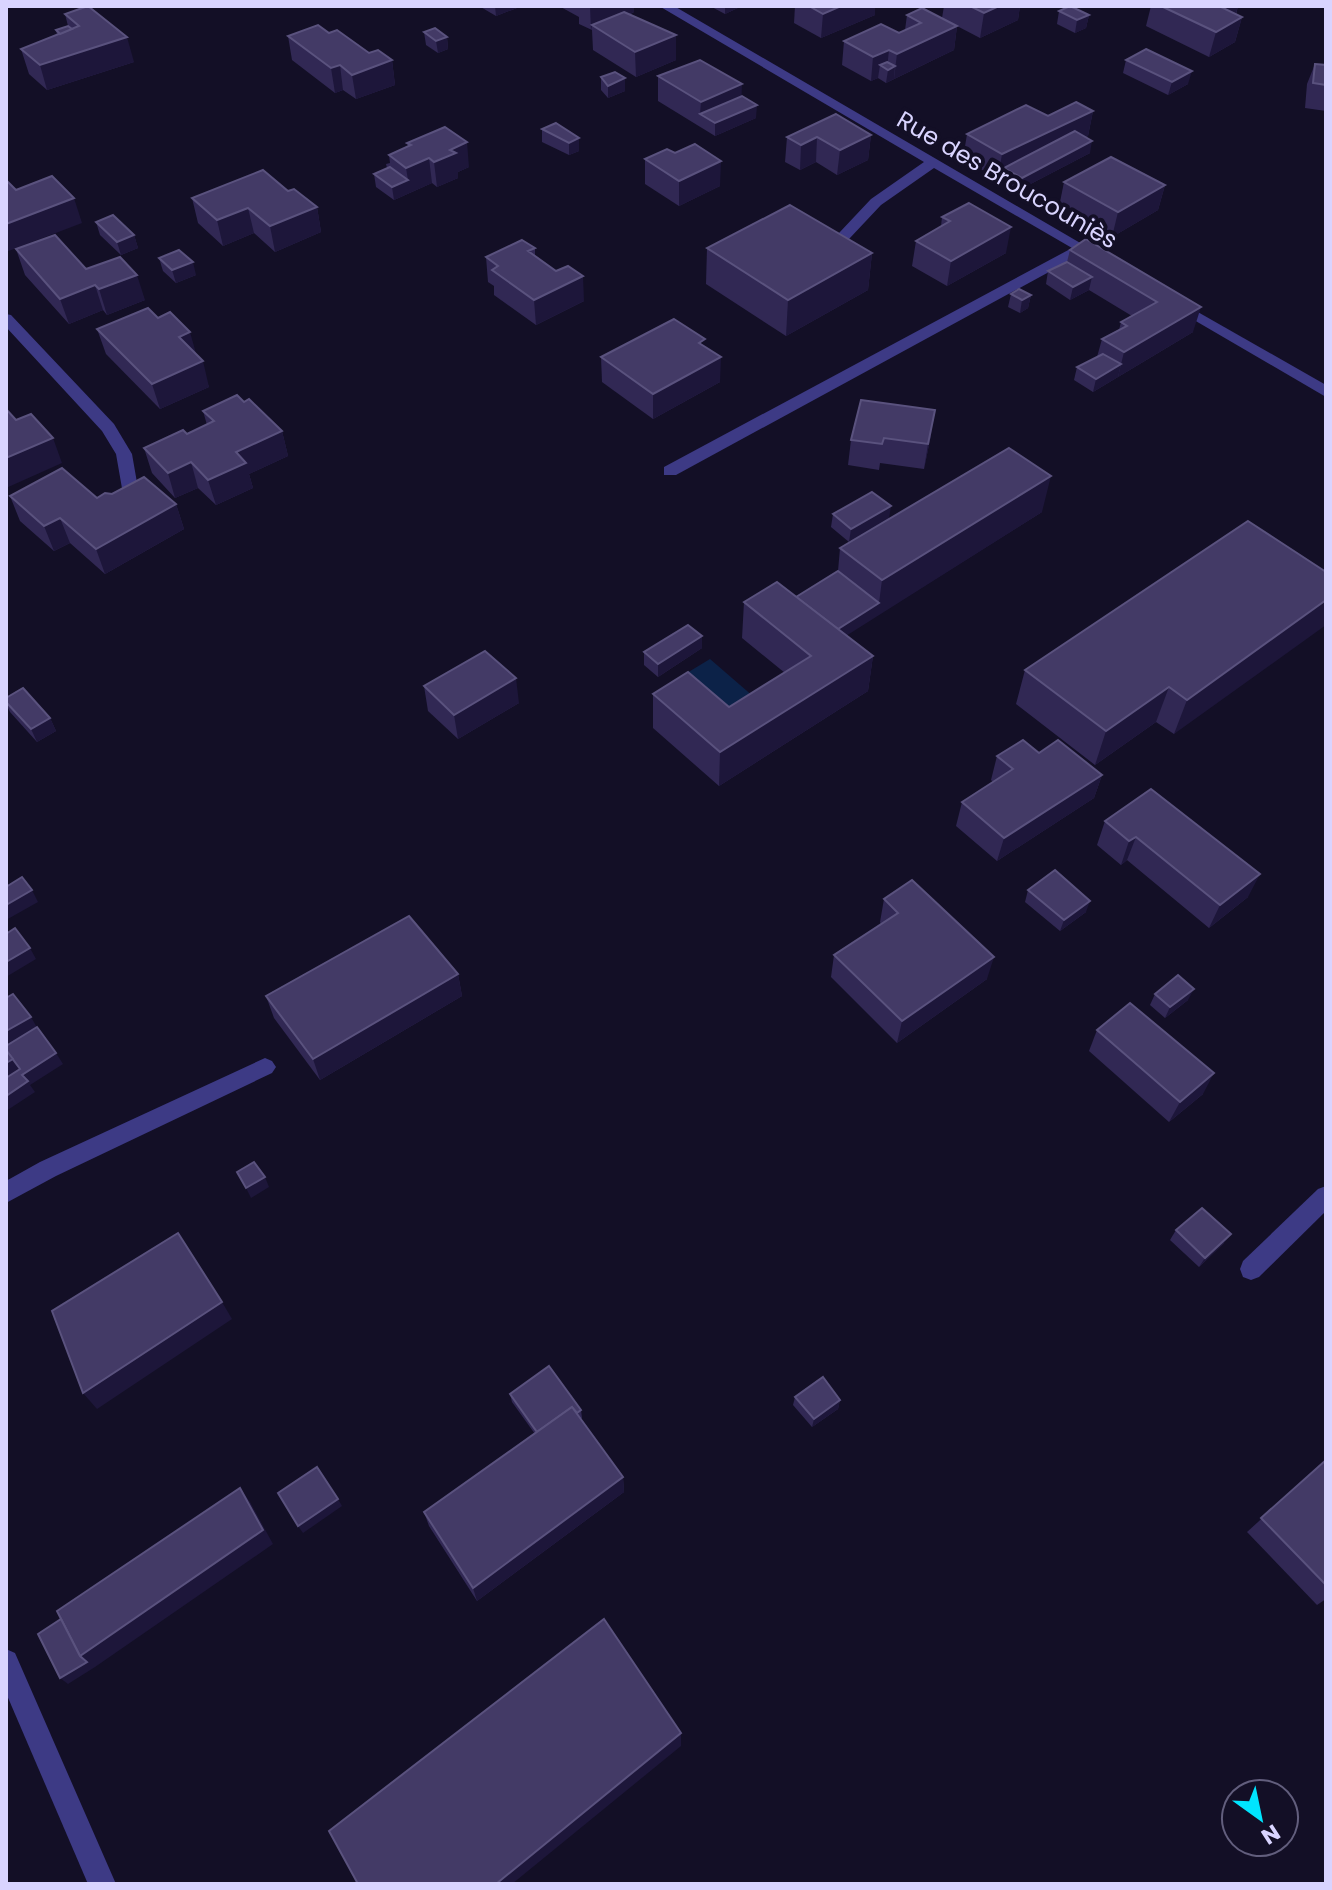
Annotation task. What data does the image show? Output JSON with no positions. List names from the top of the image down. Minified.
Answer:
{"streets":{"street":["Rue des Broucouniès"]},"north":"bottom right"}
